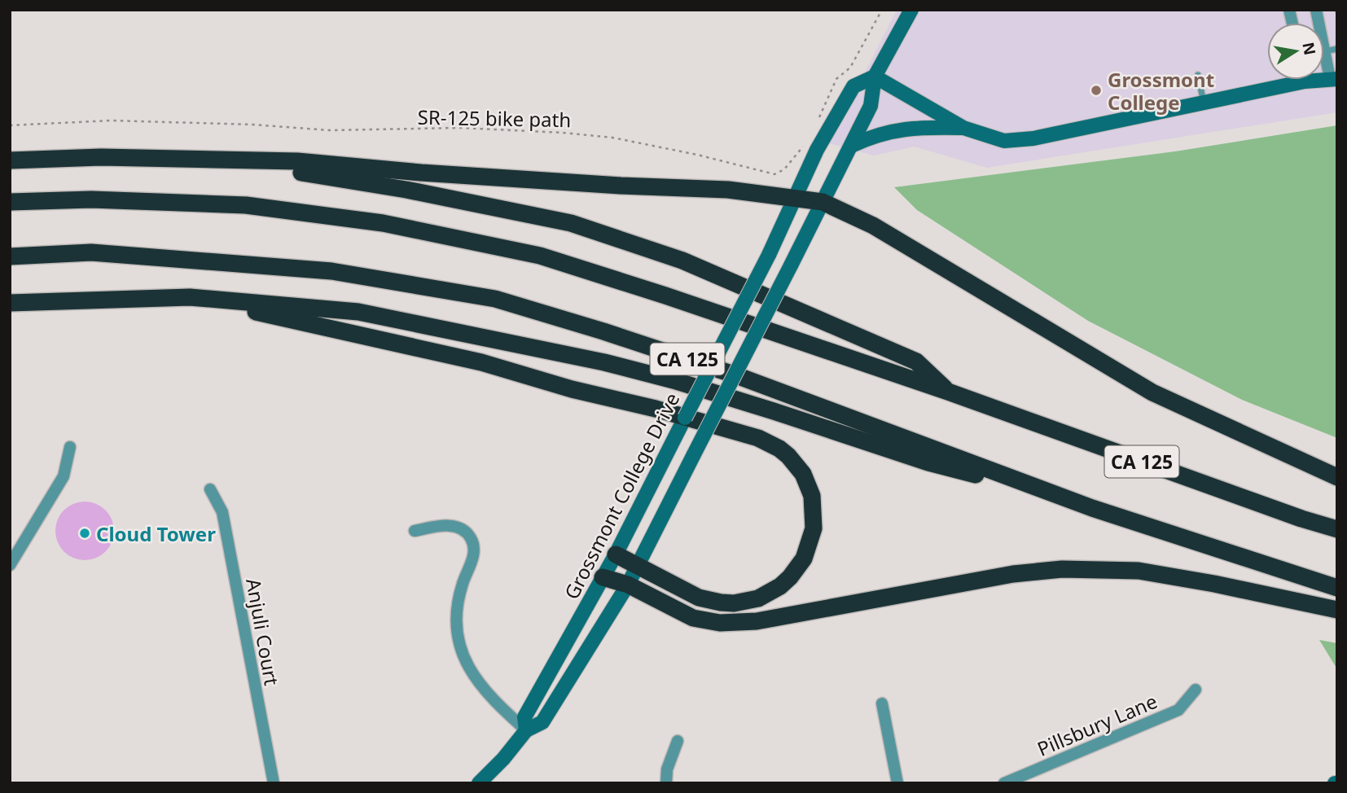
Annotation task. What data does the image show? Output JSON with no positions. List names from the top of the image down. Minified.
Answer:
{"streets":{"highway":["CA 125"],"main road":["Grossmont College Drive"],"street":["Anjuli Court","Pillsbury Lane"],"path":["SR-125 bike path"]},"places":["Grossmont College","Cloud Tower"],"north":"right"}
